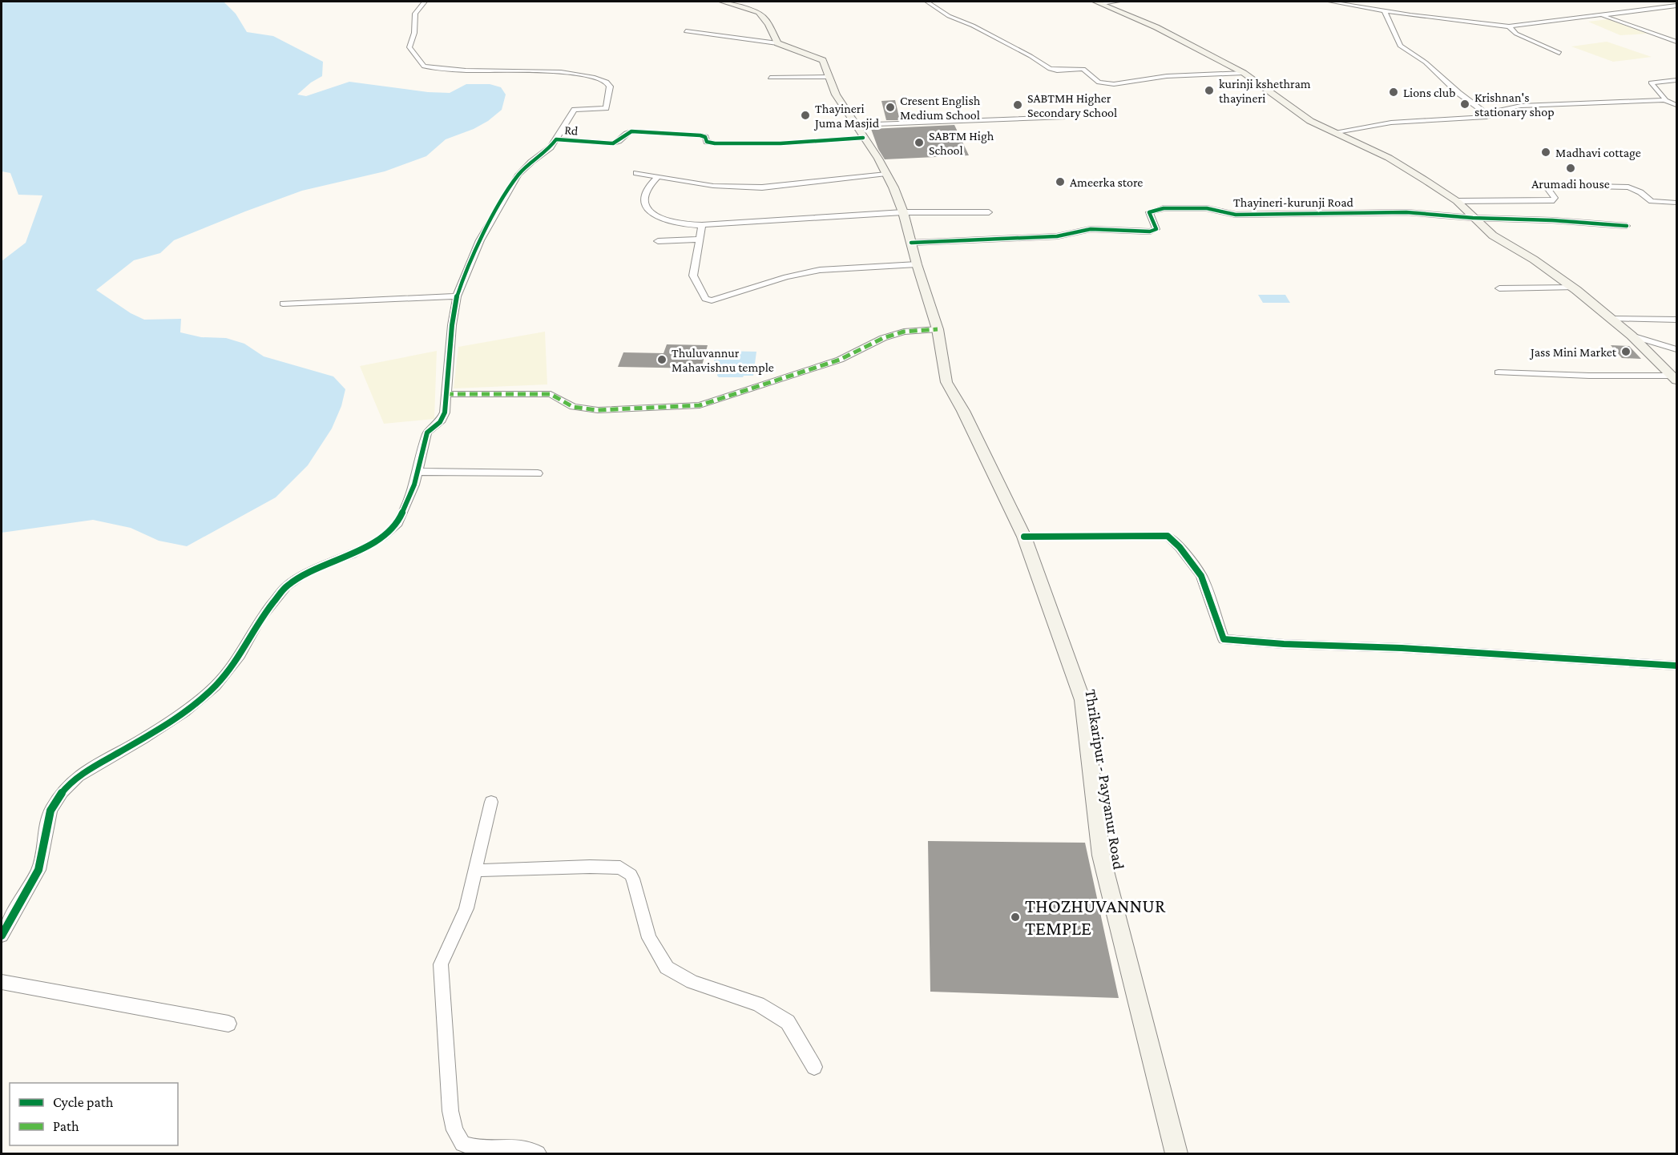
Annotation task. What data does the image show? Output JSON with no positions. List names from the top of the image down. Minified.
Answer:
{"streets":{"main road":["Thrikaripur - Payyanur Road"],"street":["Rd","Thayineri-kurunji Road"]},"crossings":[["Rd","Thrikaripur - Payyanur Road"],["Thayineri-kurunji Road","Thrikaripur - Payyanur Road"]],"places":["kurinji kshethram thayineri","Lions club","Krishnan's stationary shop","SABTMH Higher Secondary School","Cresent English Medium School","Thayineri Juma Masjid","SABTM High School","Madhavi cottage","Arumadi house","Ameerka store","Jass Mini Market","Thuluvannur Mahavishnu temple","THOZHUVANNUR TEMPLE"],"legend":["Cycle path","Path"]}
